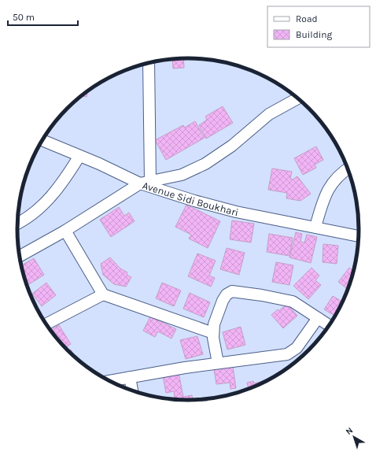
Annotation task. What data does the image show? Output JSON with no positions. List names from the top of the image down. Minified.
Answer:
{"streets":{"street":["Avenue Sidi Boukhari"]},"legend":["Road","Building"],"scale_bar":"50 m","north":"top left"}
